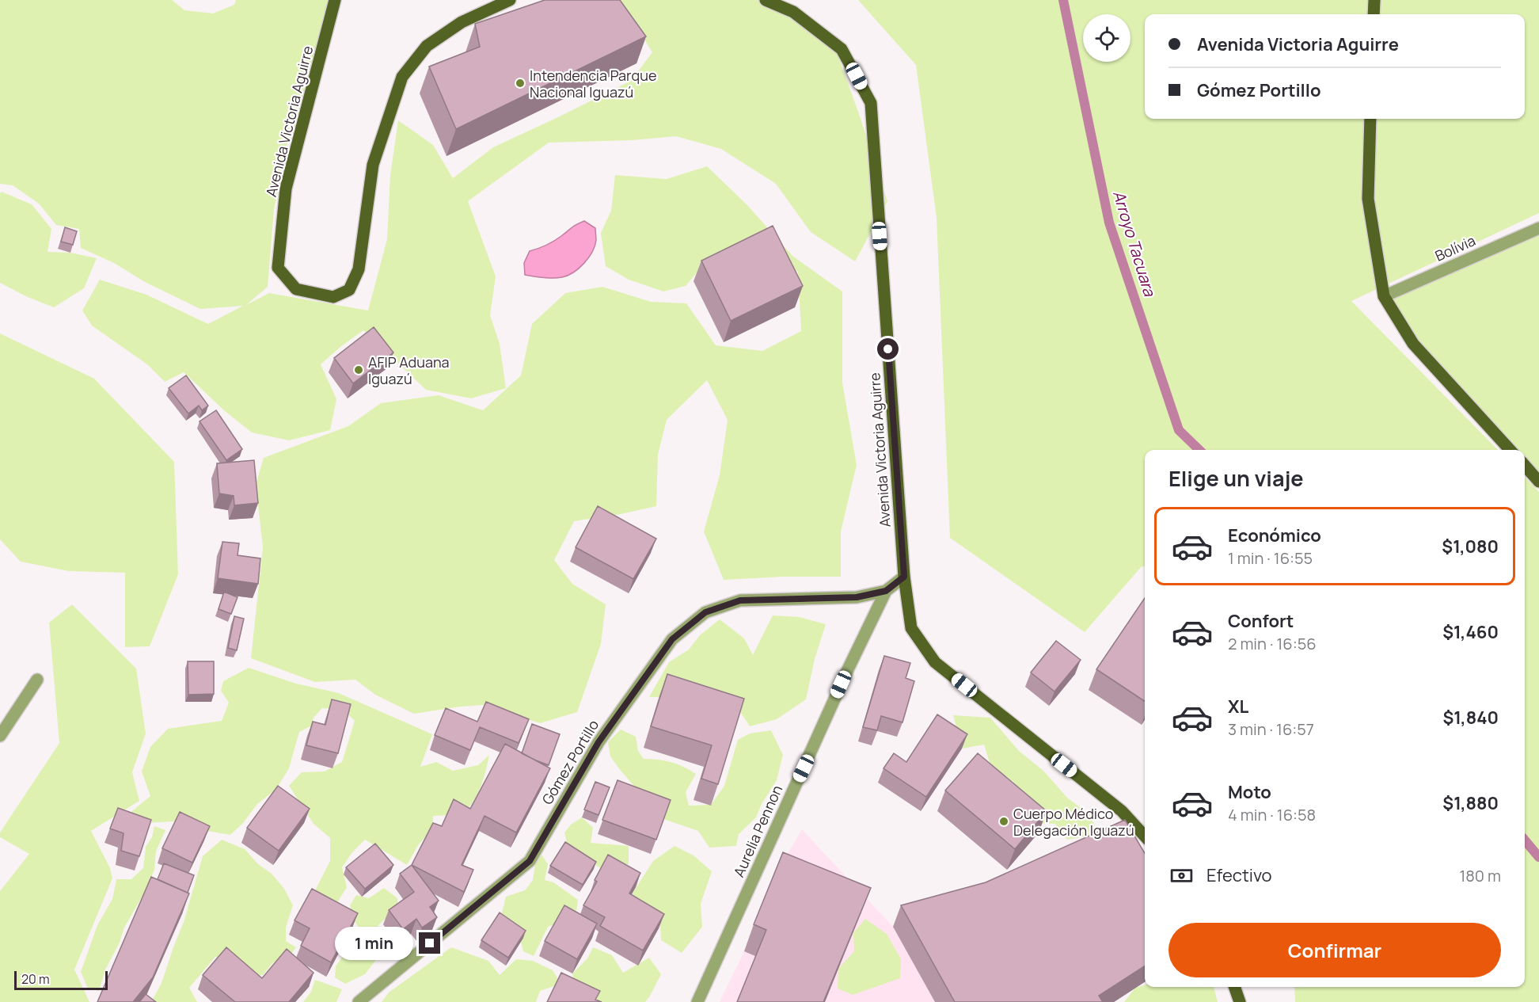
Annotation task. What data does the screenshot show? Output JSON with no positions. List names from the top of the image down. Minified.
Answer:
{"streets":{"main road":["Avenida Victoria Aguirre"],"street":["Bolívia","Gómez Portillo","Aurelia Pennon"]},"crossings":[["Avenida Victoria Aguirre","Aurelia Pennon"],["Gómez Portillo","Aurelia Pennon"]],"water":["Arroyo Tacuara"],"places":["Intendencia Parque Nacional Iguazú","AFIP Aduana Iguazú","Cuerpo Médico Delegación Iguazú"],"scale_bar":"20 m","page":{"banner":["Avenida Victoria Aguirre","Gómez Portillo"],"heading":"Elige un viaje","list":[{"name":"Económico","note":"1 min · 16:55","value":"$1,080"},{"name":"Confort","note":"2 min · 16:56","value":"$1,460"},{"name":"XL","note":"3 min · 16:57","value":"$1,840"},{"name":"Moto","note":"4 min · 16:58","value":"$1,880"}],"pay":["Efectivo","180 m"],"buttons":"Confirmar","bubble":"1 min","scale":"20 m"}}
